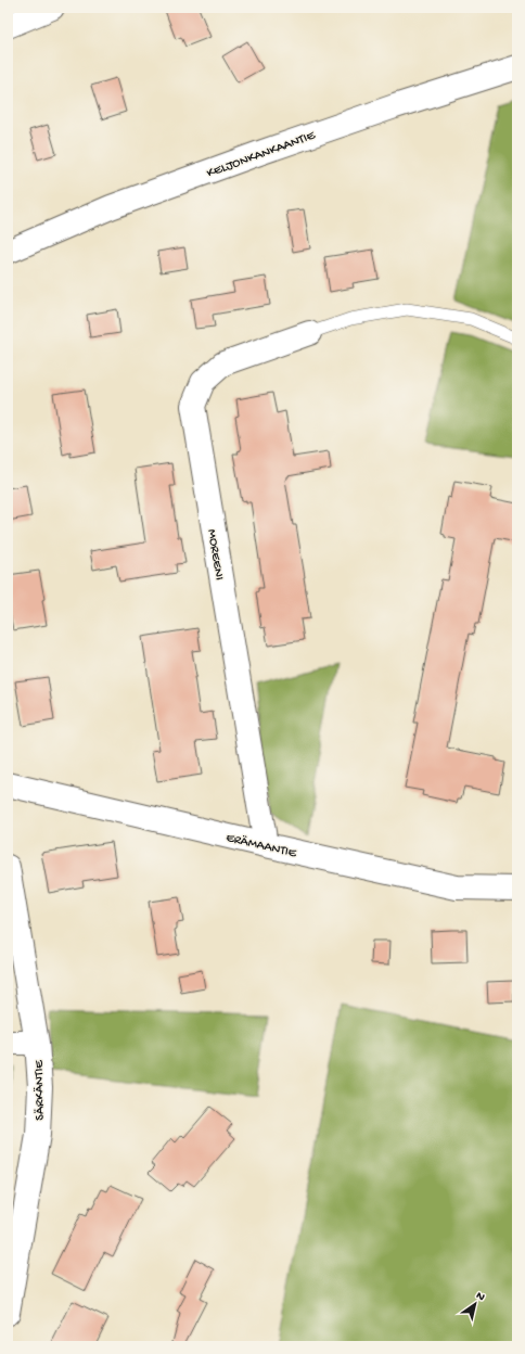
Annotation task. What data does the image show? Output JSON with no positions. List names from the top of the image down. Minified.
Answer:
{"streets":{"street":["KELJONKANKAANTIE","MOREENI","ERÄMAANTIE","SÄRKÄNTIE"]},"crossings":[["MOREENI","ERÄMAANTIE"]],"north":"top right"}
